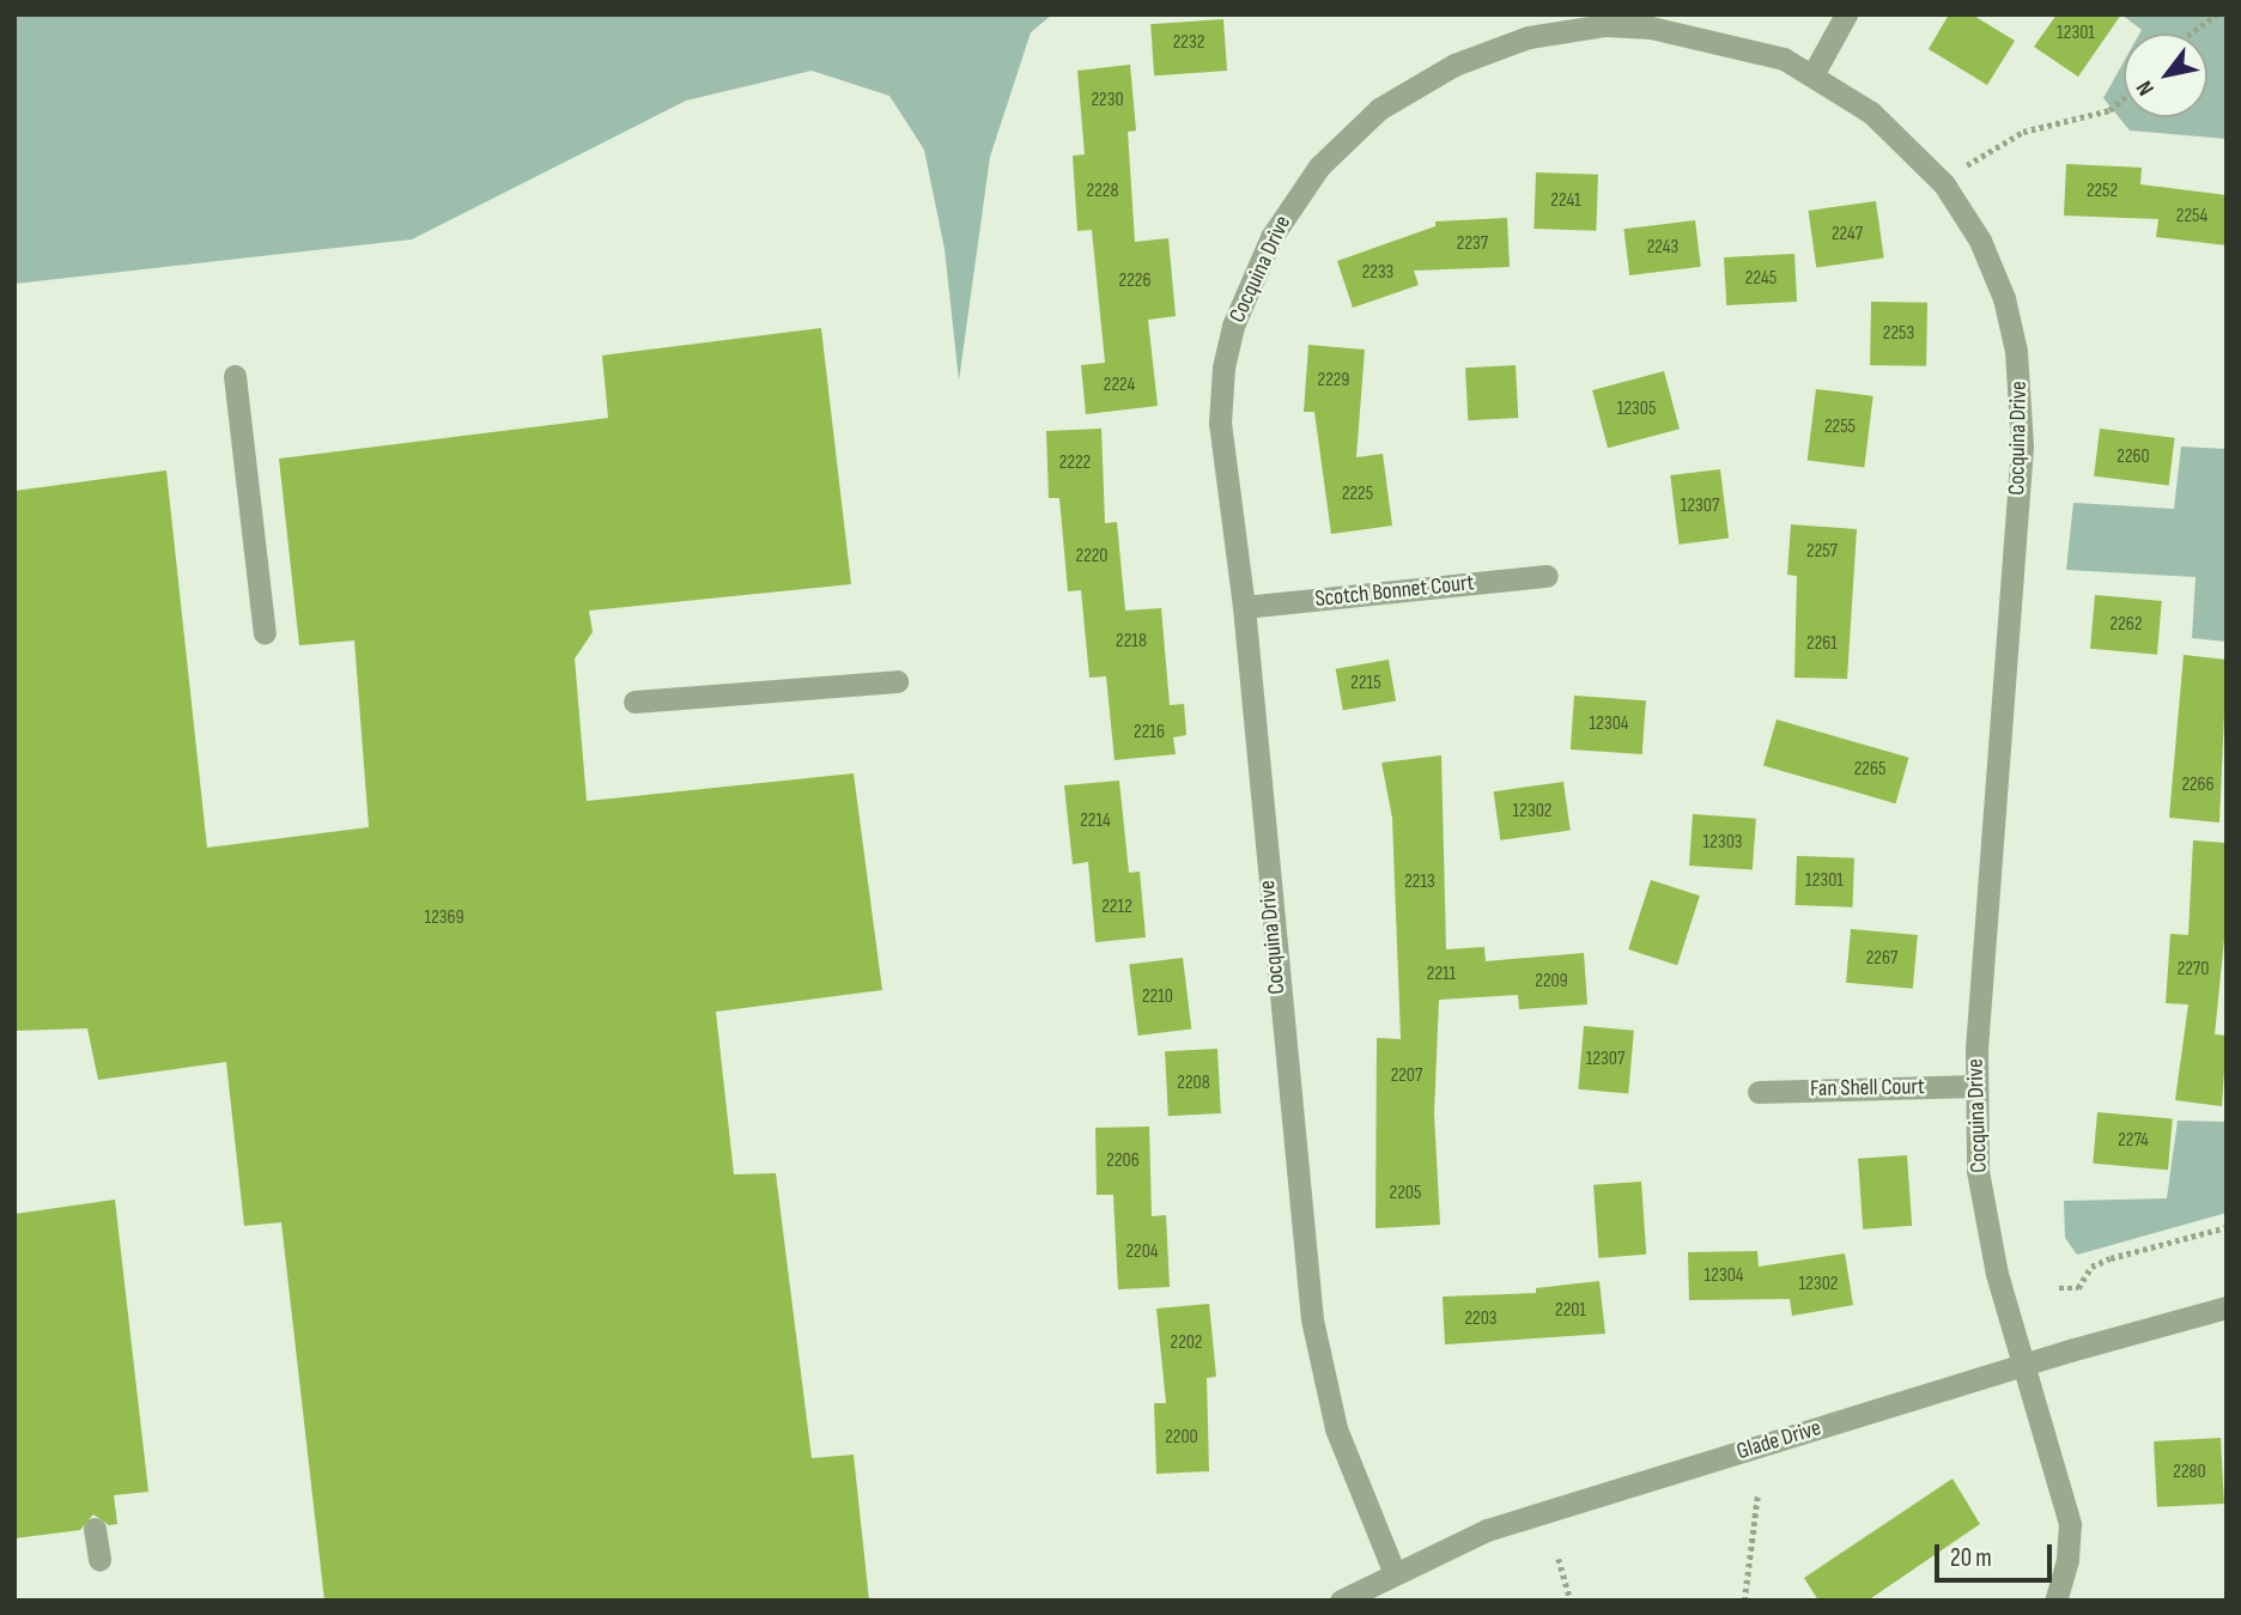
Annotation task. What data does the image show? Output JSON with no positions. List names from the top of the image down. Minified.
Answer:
{"streets":{"street":["Cocquina Drive","Scotch Bonnet Court","Fan Shell Court","Glade Drive"]},"crossings":[["Cocquina Drive","Scotch Bonnet Court"],["Cocquina Drive","Fan Shell Court"],["Cocquina Drive","Glade Drive"]],"house_numbers":["12301","2232","2230","2228","2252","2241","2254","2247","2237","2243","2233","2245","2226","2253","2229","2224","12305","2255","2260","2222","2225","12307","2257","2220","2262","2218","2261","2215","12304","2216","2265","2266","12302","2214","12303","12301","2213","2212","12369","2267","2270","2211","2209","2210","12307","2207","2208","2274","2206","2205","2204","12304","12302","2201","2203","2202","2200","2280"],"scale_bar":"20 m","north":"bottom left"}
